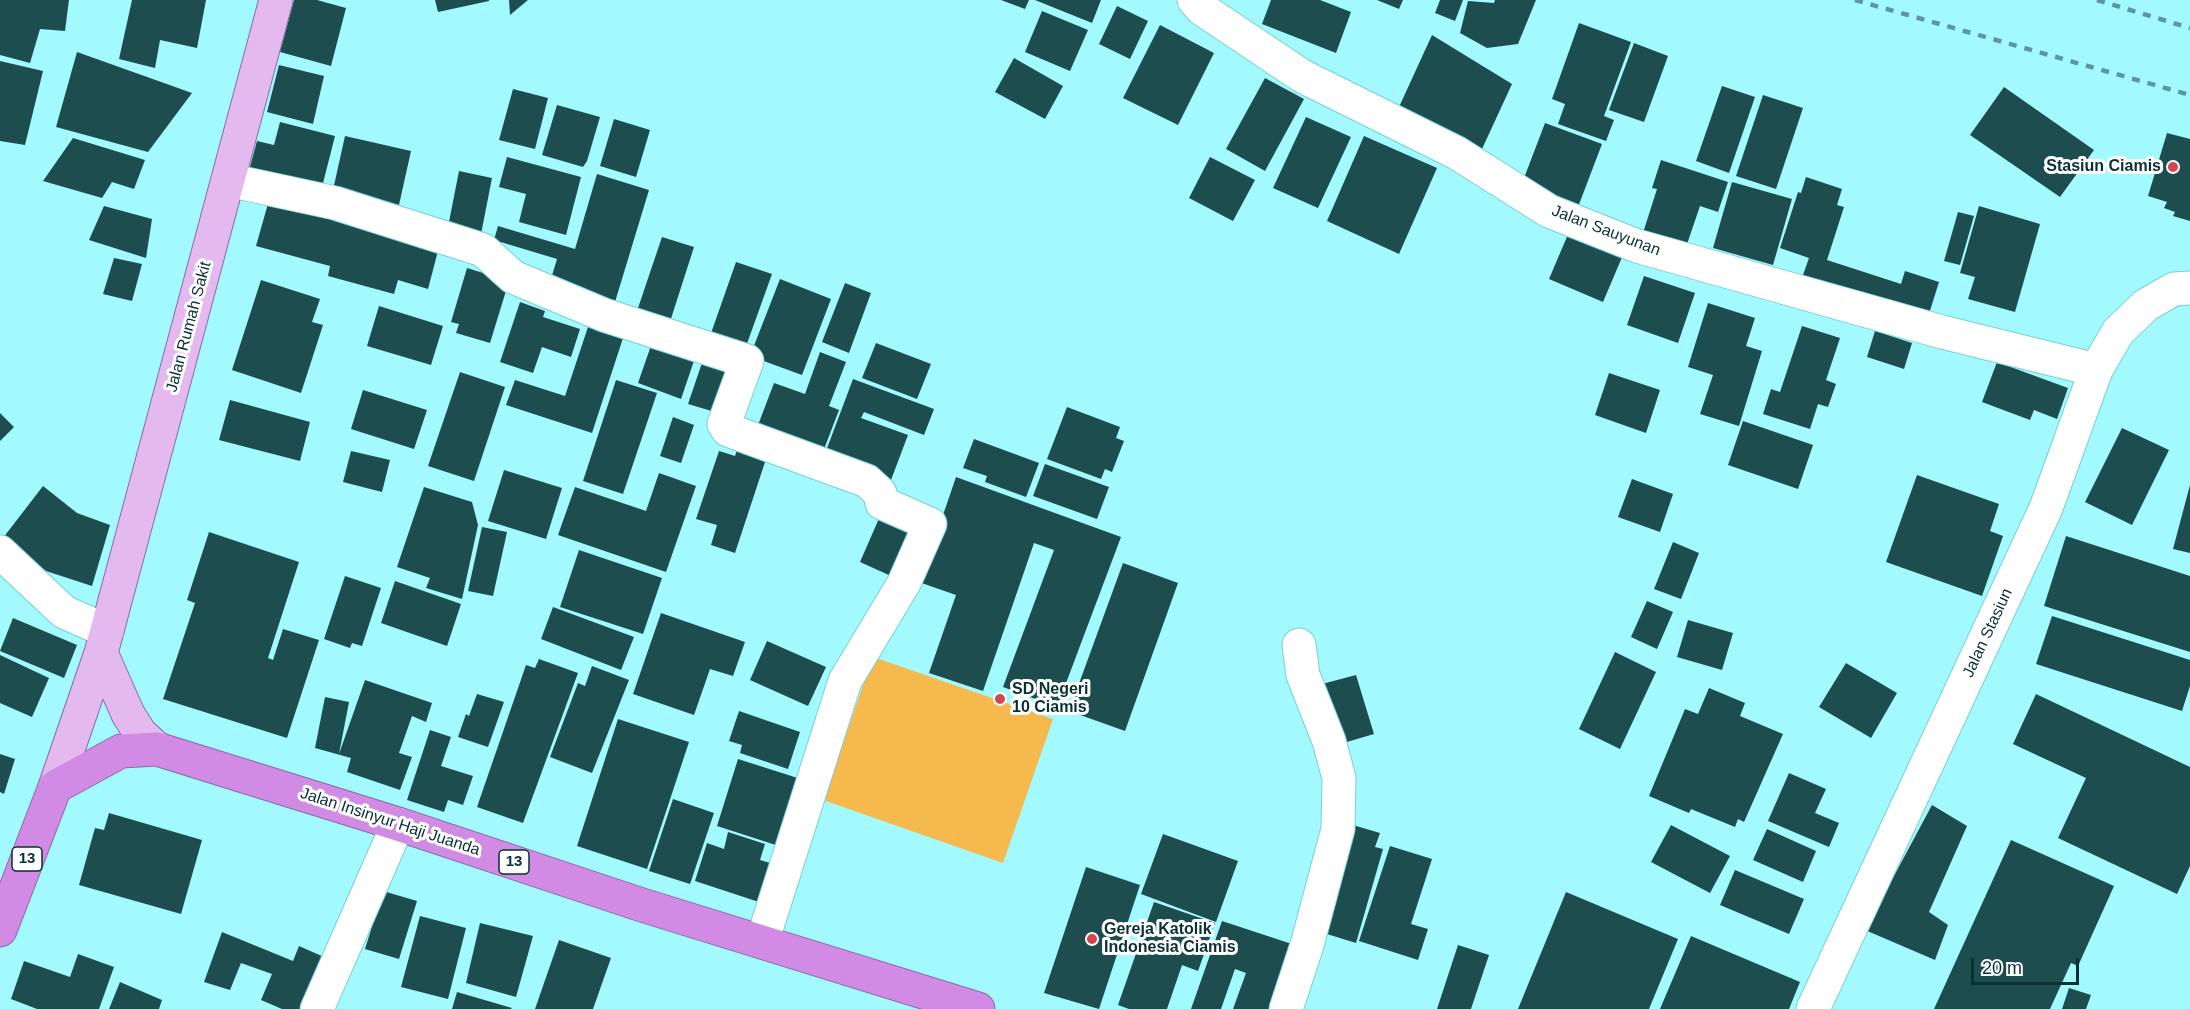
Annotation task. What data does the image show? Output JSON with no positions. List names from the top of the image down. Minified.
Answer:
{"streets":{"highway":["Jalan Insinyur Haji Juanda","13"],"main road":["Jalan Rumah Sakit"],"street":["Jalan Sauyunan","Jalan Stasiun"]},"crossings":[["Jalan Sauyunan","Jalan Stasiun"],["Jalan Rumah Sakit","Jalan Insinyur Haji Juanda"],["Jalan Rumah Sakit","13"],["Jalan Insinyur Haji Juanda","13"]],"places":["Stasiun Ciamis","SD Negeri 10 Ciamis","Gereja Katolik Indonesia Ciamis"],"scale_bar":"20 m"}
